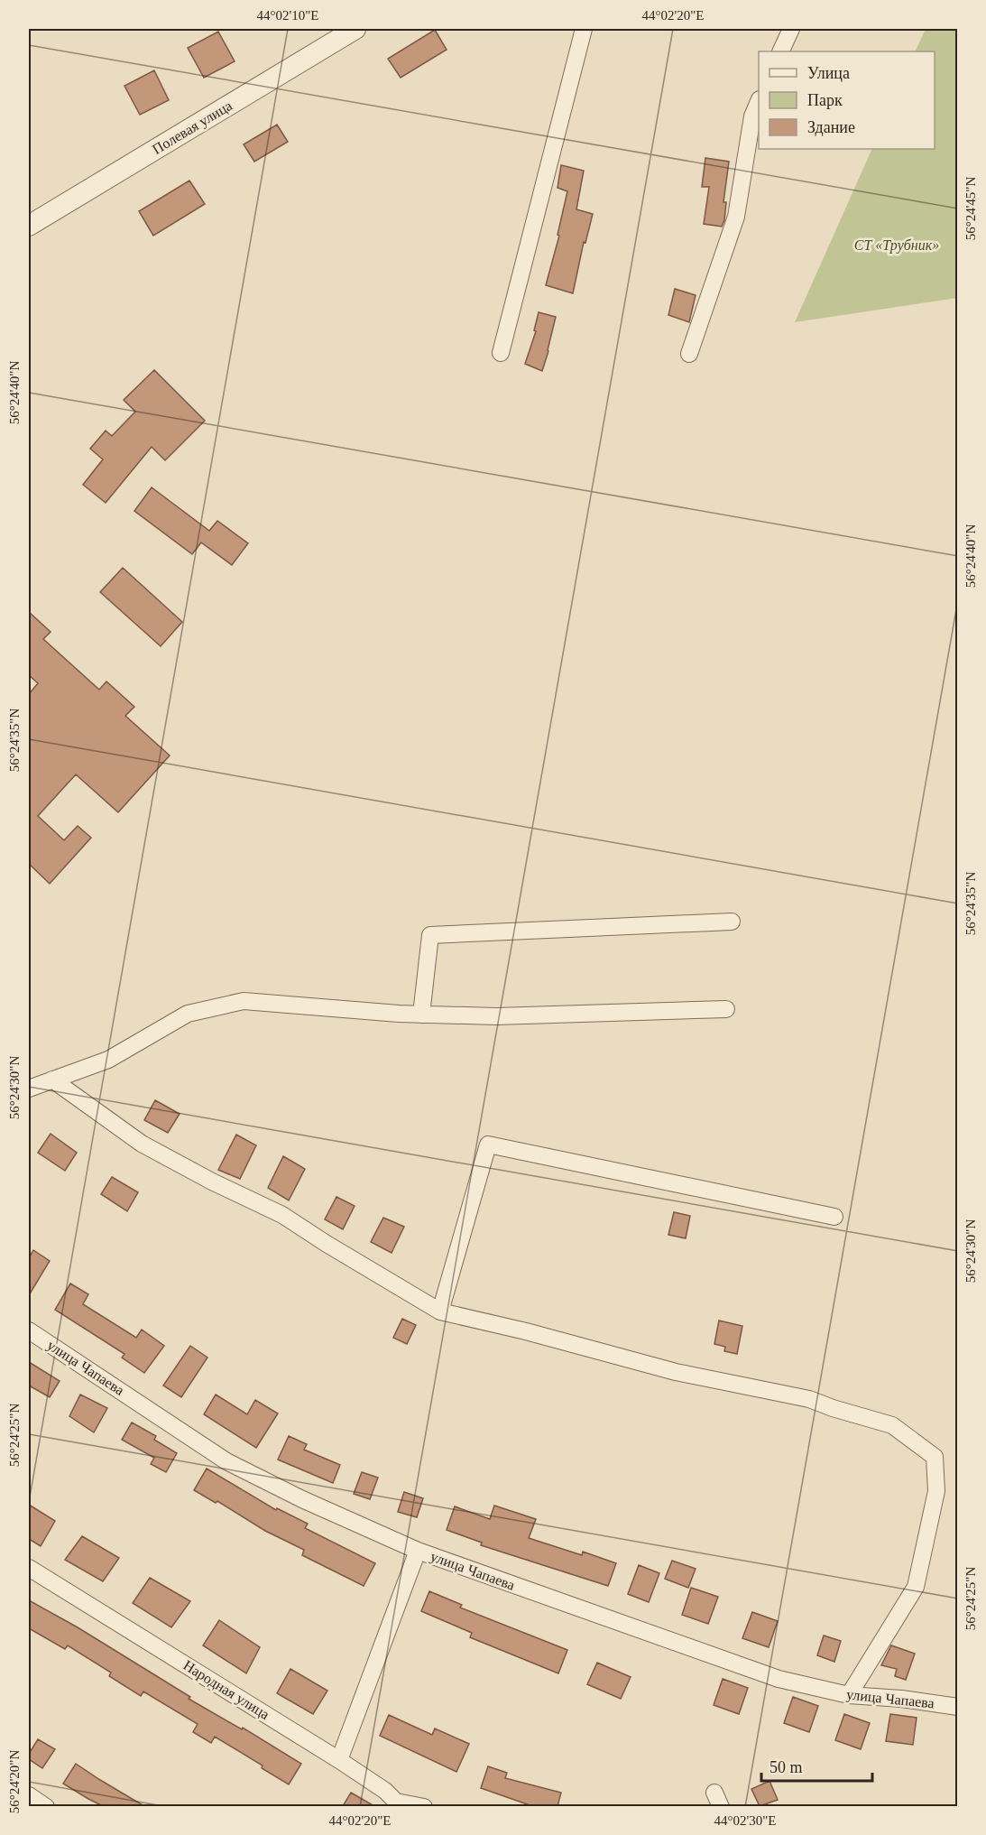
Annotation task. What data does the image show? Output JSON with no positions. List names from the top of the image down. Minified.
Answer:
{"streets":{"street":["Полевая улица","улица Чапаева","Народная улица"]},"parks":["СТ «Трубник»"],"legend":["Улица","Парк","Здание"],"scale_bar":"50 m","coordinates":["44°02'10\"E","44°02'20\"E","56°24'45\"N","56°24'40\"N","56°24'35\"N","56°24'30\"N","56°24'25\"N","56°24'20\"N","44°02'30\"E"]}
